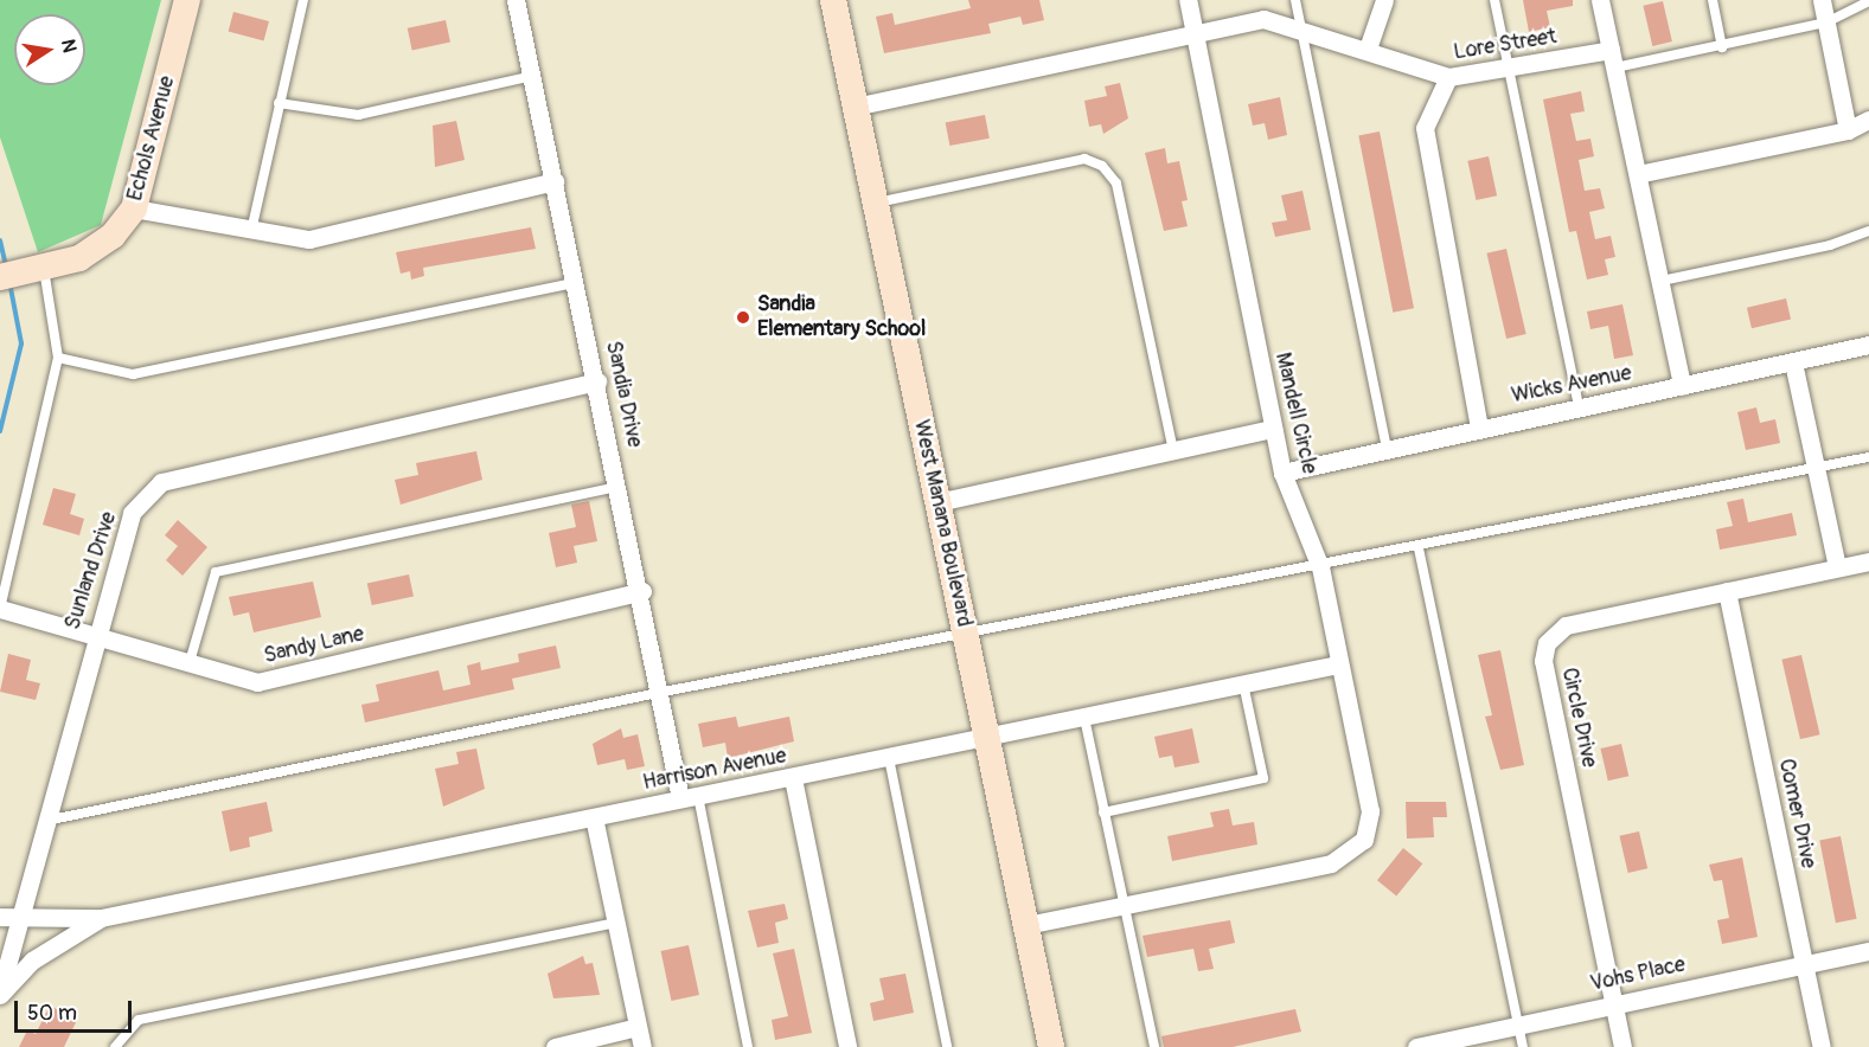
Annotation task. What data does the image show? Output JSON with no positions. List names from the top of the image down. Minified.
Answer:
{"streets":{"street":["Lore Street","Echols Avenue","Wicks Avenue","Sandia Drive","Mandell Circle","West Manana Boulevard","Sunland Drive","Sandy Lane","Circle Drive","Harrison Avenue","Comer Drive","Vohs Place"]},"crossings":[["Lore Street","Mandell Circle"],["Wicks Avenue","Mandell Circle"],["Sandia Drive","Sunland Drive"],["Sandia Drive","Sandy Lane"],["Sandia Drive","Harrison Avenue"],["Mandell Circle","West Manana Boulevard"],["Mandell Circle","Harrison Avenue"],["West Manana Boulevard","Harrison Avenue"],["Sunland Drive","Sandy Lane"],["Sunland Drive","Harrison Avenue"],["Circle Drive","Comer Drive"],["Circle Drive","Vohs Place"],["Comer Drive","Vohs Place"]],"places":["Sandia Elementary School"],"scale_bar":"50 m","north":"right"}
